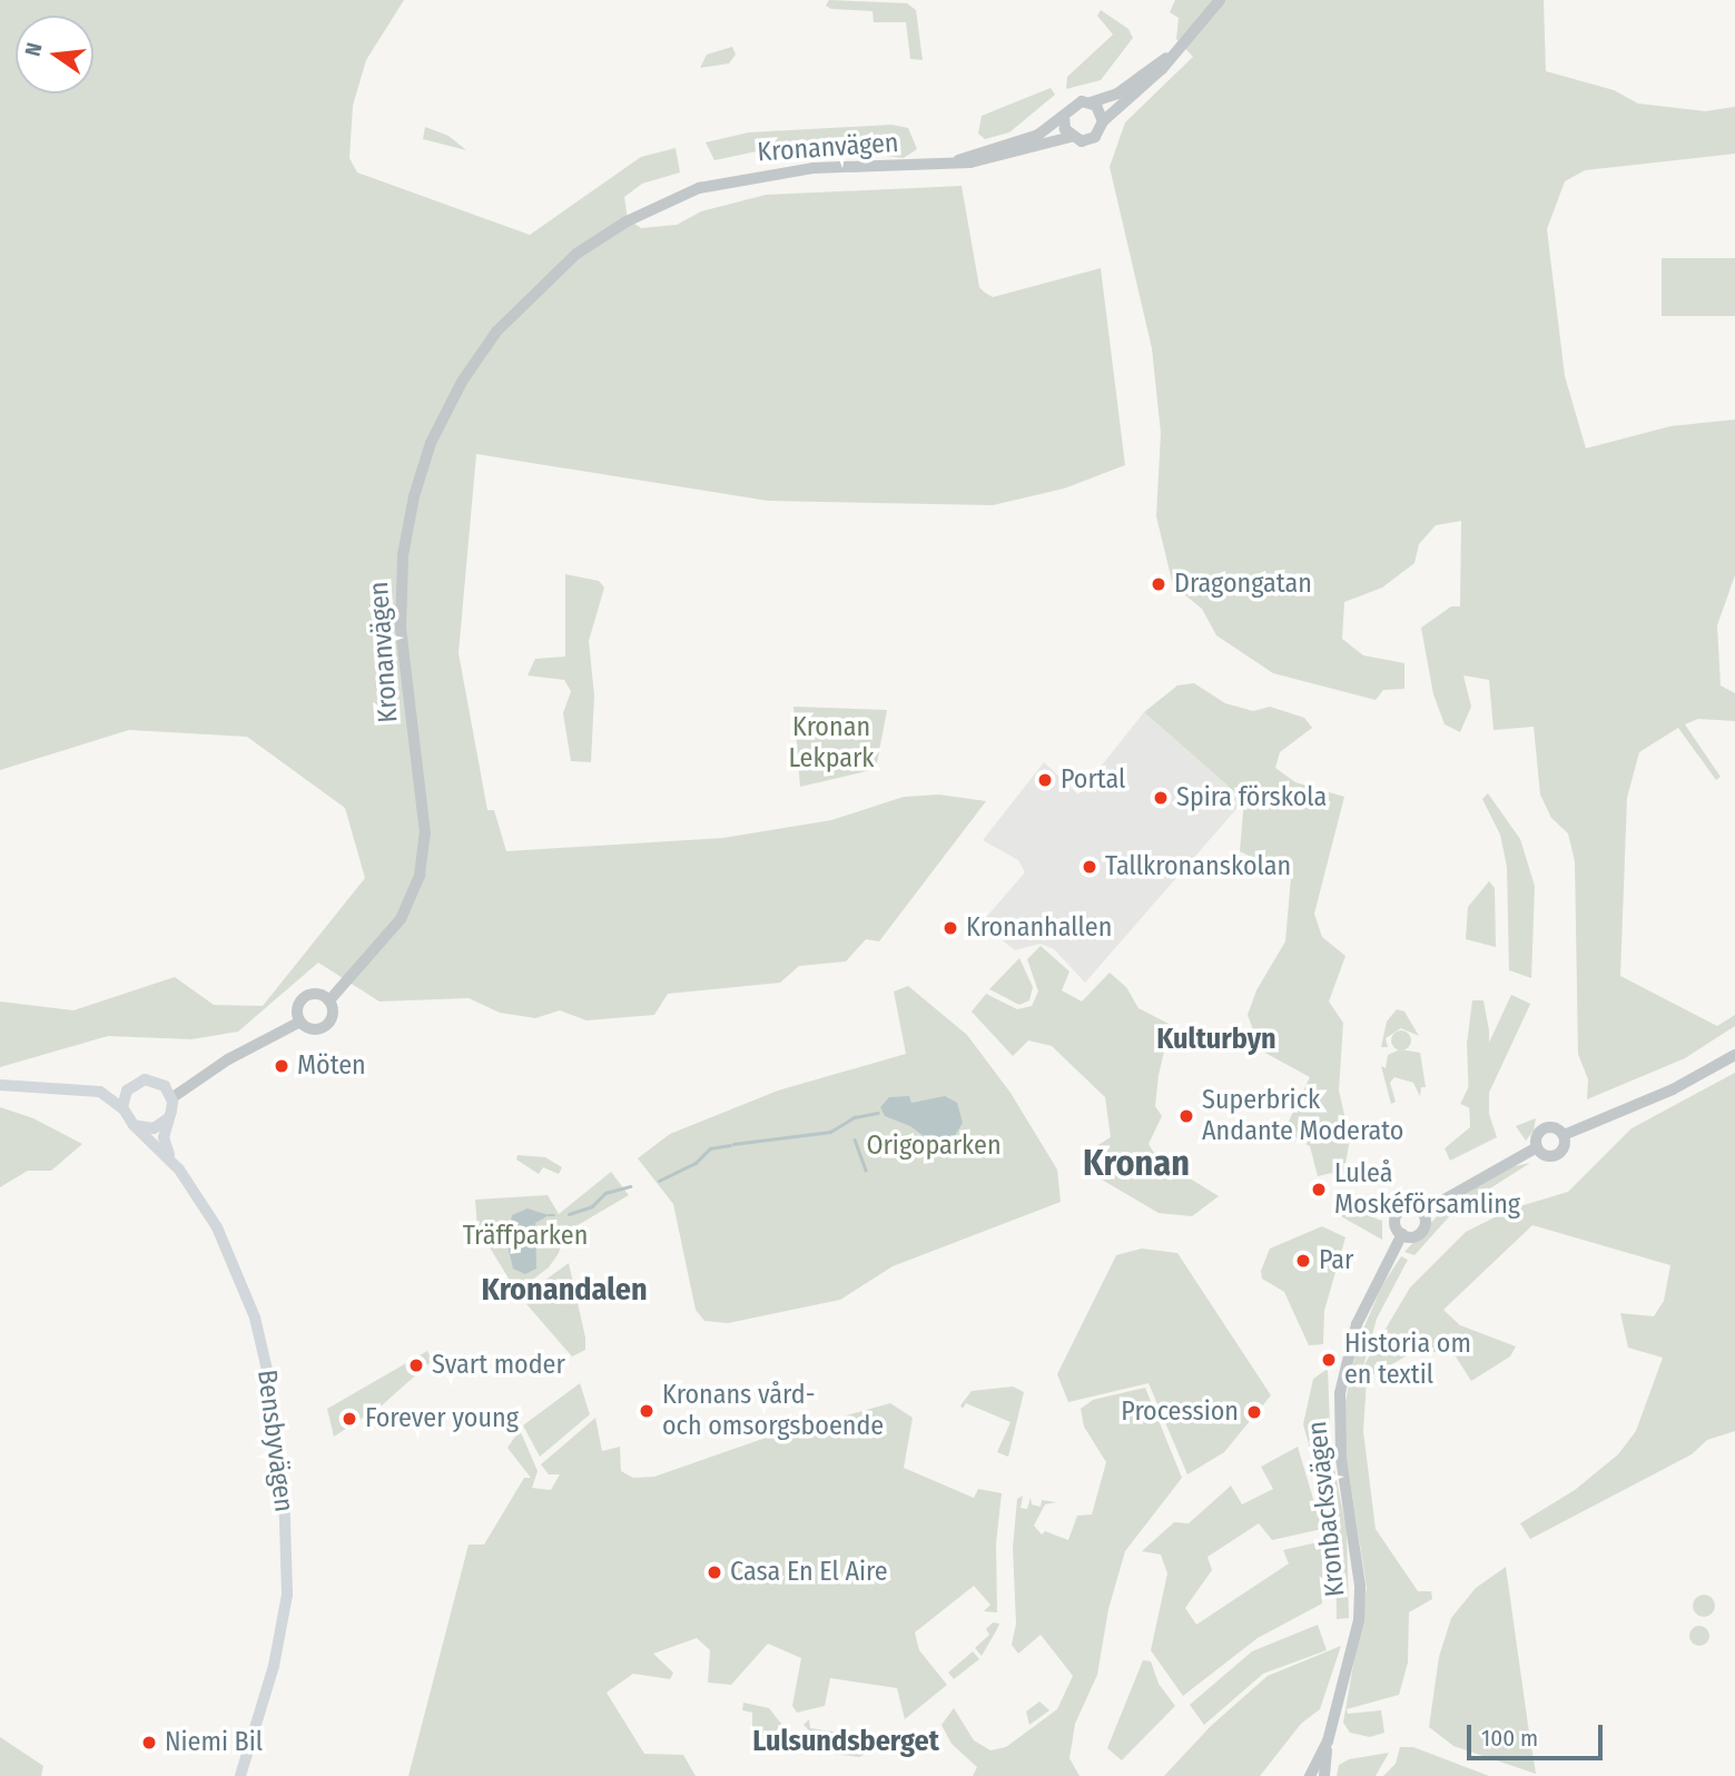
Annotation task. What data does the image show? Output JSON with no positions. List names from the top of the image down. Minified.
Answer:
{"streets":{"main road":["Bensbyvägen"],"street":["Kronanvägen","Kronbacksvägen"]},"districts":["Kulturbyn","Kronan","Kronandalen","Lulsundsberget"],"parks":["Kronan Lekpark","Origoparken","Träffparken"],"places":["Dragongatan","Portal","Spira förskola","Tallkronanskolan","Kronanhallen","Möten","Superbrick Andante Moderato","Luleå Moskéförsamling","Par","Historia om en textil","Svart moder","Kronans vård- och omsorgsboende","Procession","Forever young","Casa En El Aire","Niemi Bil"],"scale_bar":"100 m","north":"left"}
